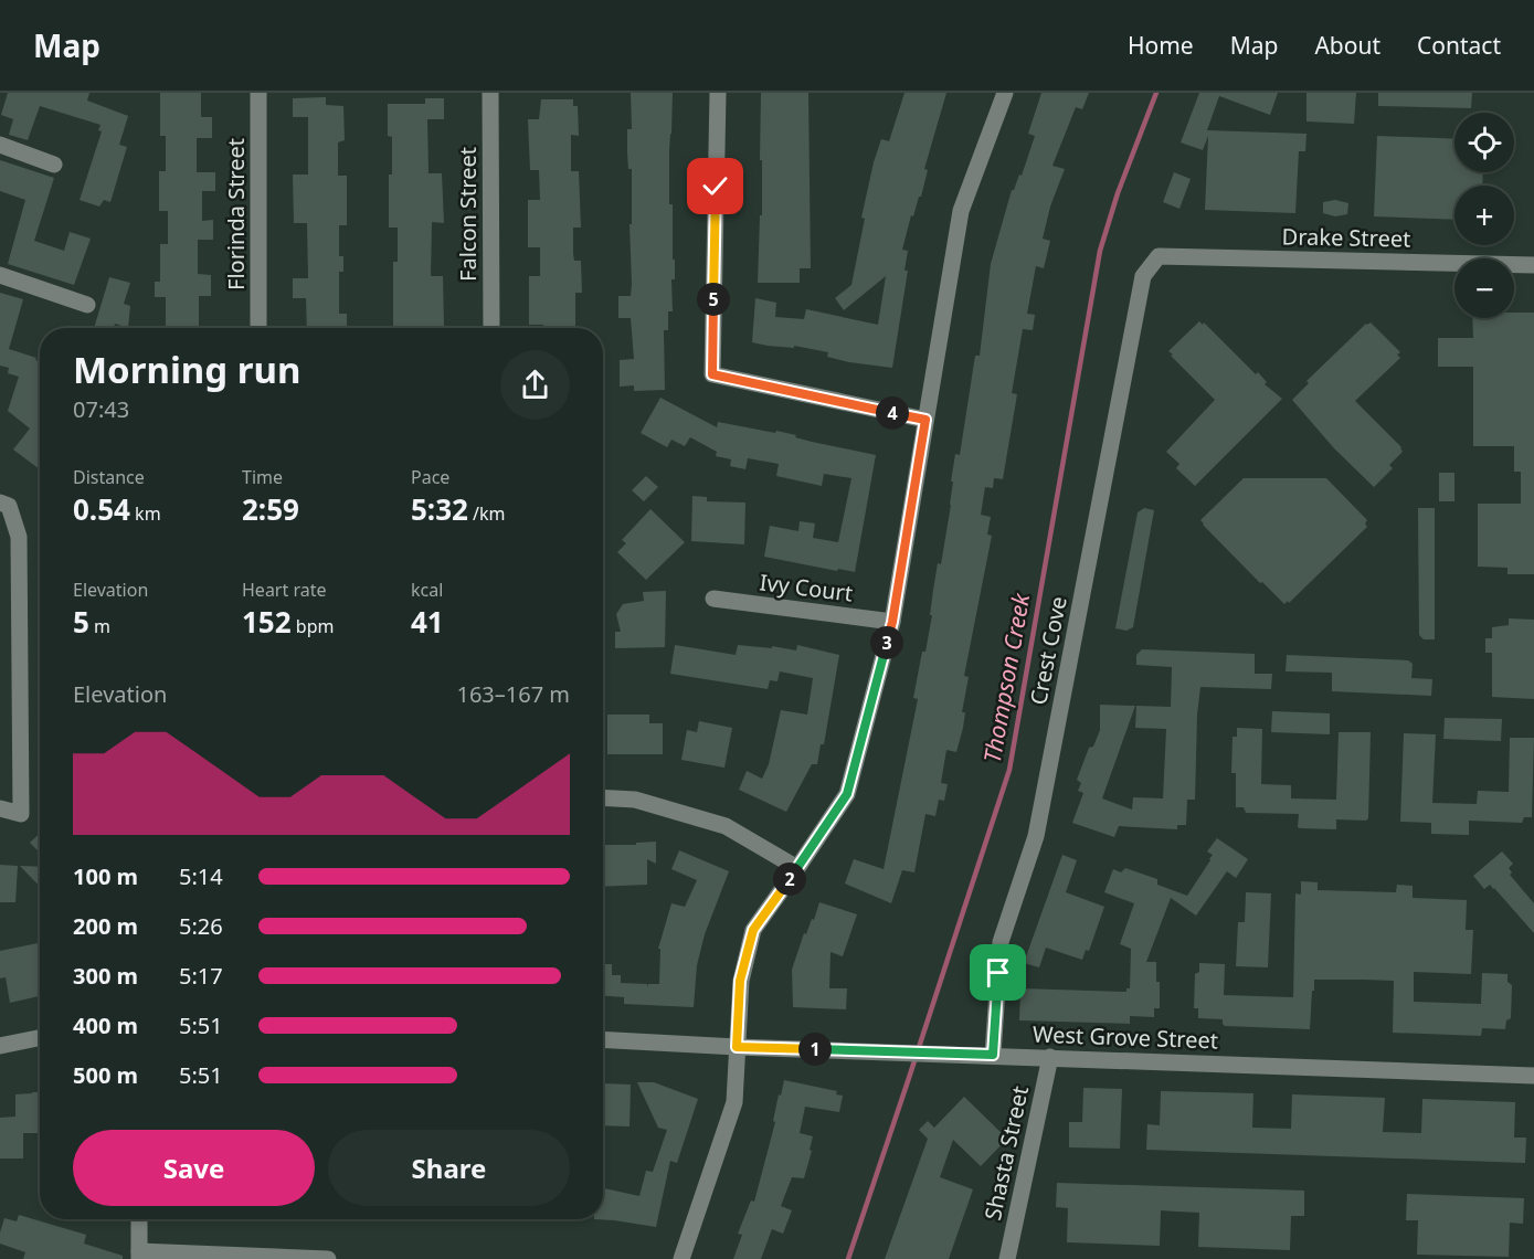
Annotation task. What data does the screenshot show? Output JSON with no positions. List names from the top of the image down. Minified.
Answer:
{"streets":{"street":["Florinda Street","Falcon Street","Drake Street","Ivy Court","Crest Cove","West Grove Street","Shasta Street"]},"crossings":[["Drake Street","Crest Cove"],["Crest Cove","West Grove Street"],["West Grove Street","Shasta Street"]],"water":["Thompson Creek"],"page":{"header":"Map","nav":["Home","Map","About","Contact"],"map_buttons":["+","−"],"pins":["5","4","3","2","1"],"heading":["Morning run","07:43"],"stats":[["Distance","0.54 km"],["Time","2:59"],["Pace","5:32 /km"],["Elevation","5 m"],["Heart rate","152 bpm"],["kcal","41"]],"chart":["Elevation","163–167 m"],"list":[{"name":"100 m","note":"5:14"},{"name":"200 m","note":"5:26"},{"name":"300 m","note":"5:17"},{"name":"400 m","note":"5:51"},{"name":"500 m","note":"5:51"}],"buttons":["Save","Share"]}}
